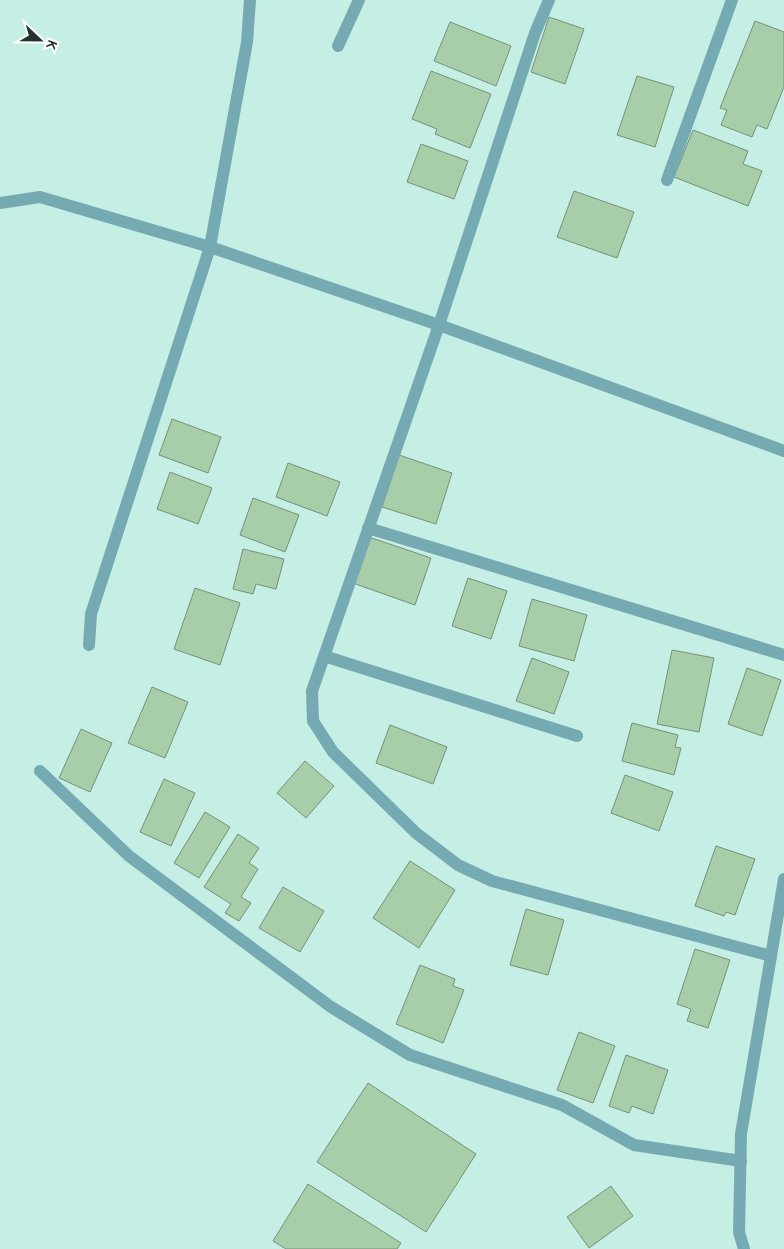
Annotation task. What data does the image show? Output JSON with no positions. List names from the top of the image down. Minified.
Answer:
{"north":"right"}
